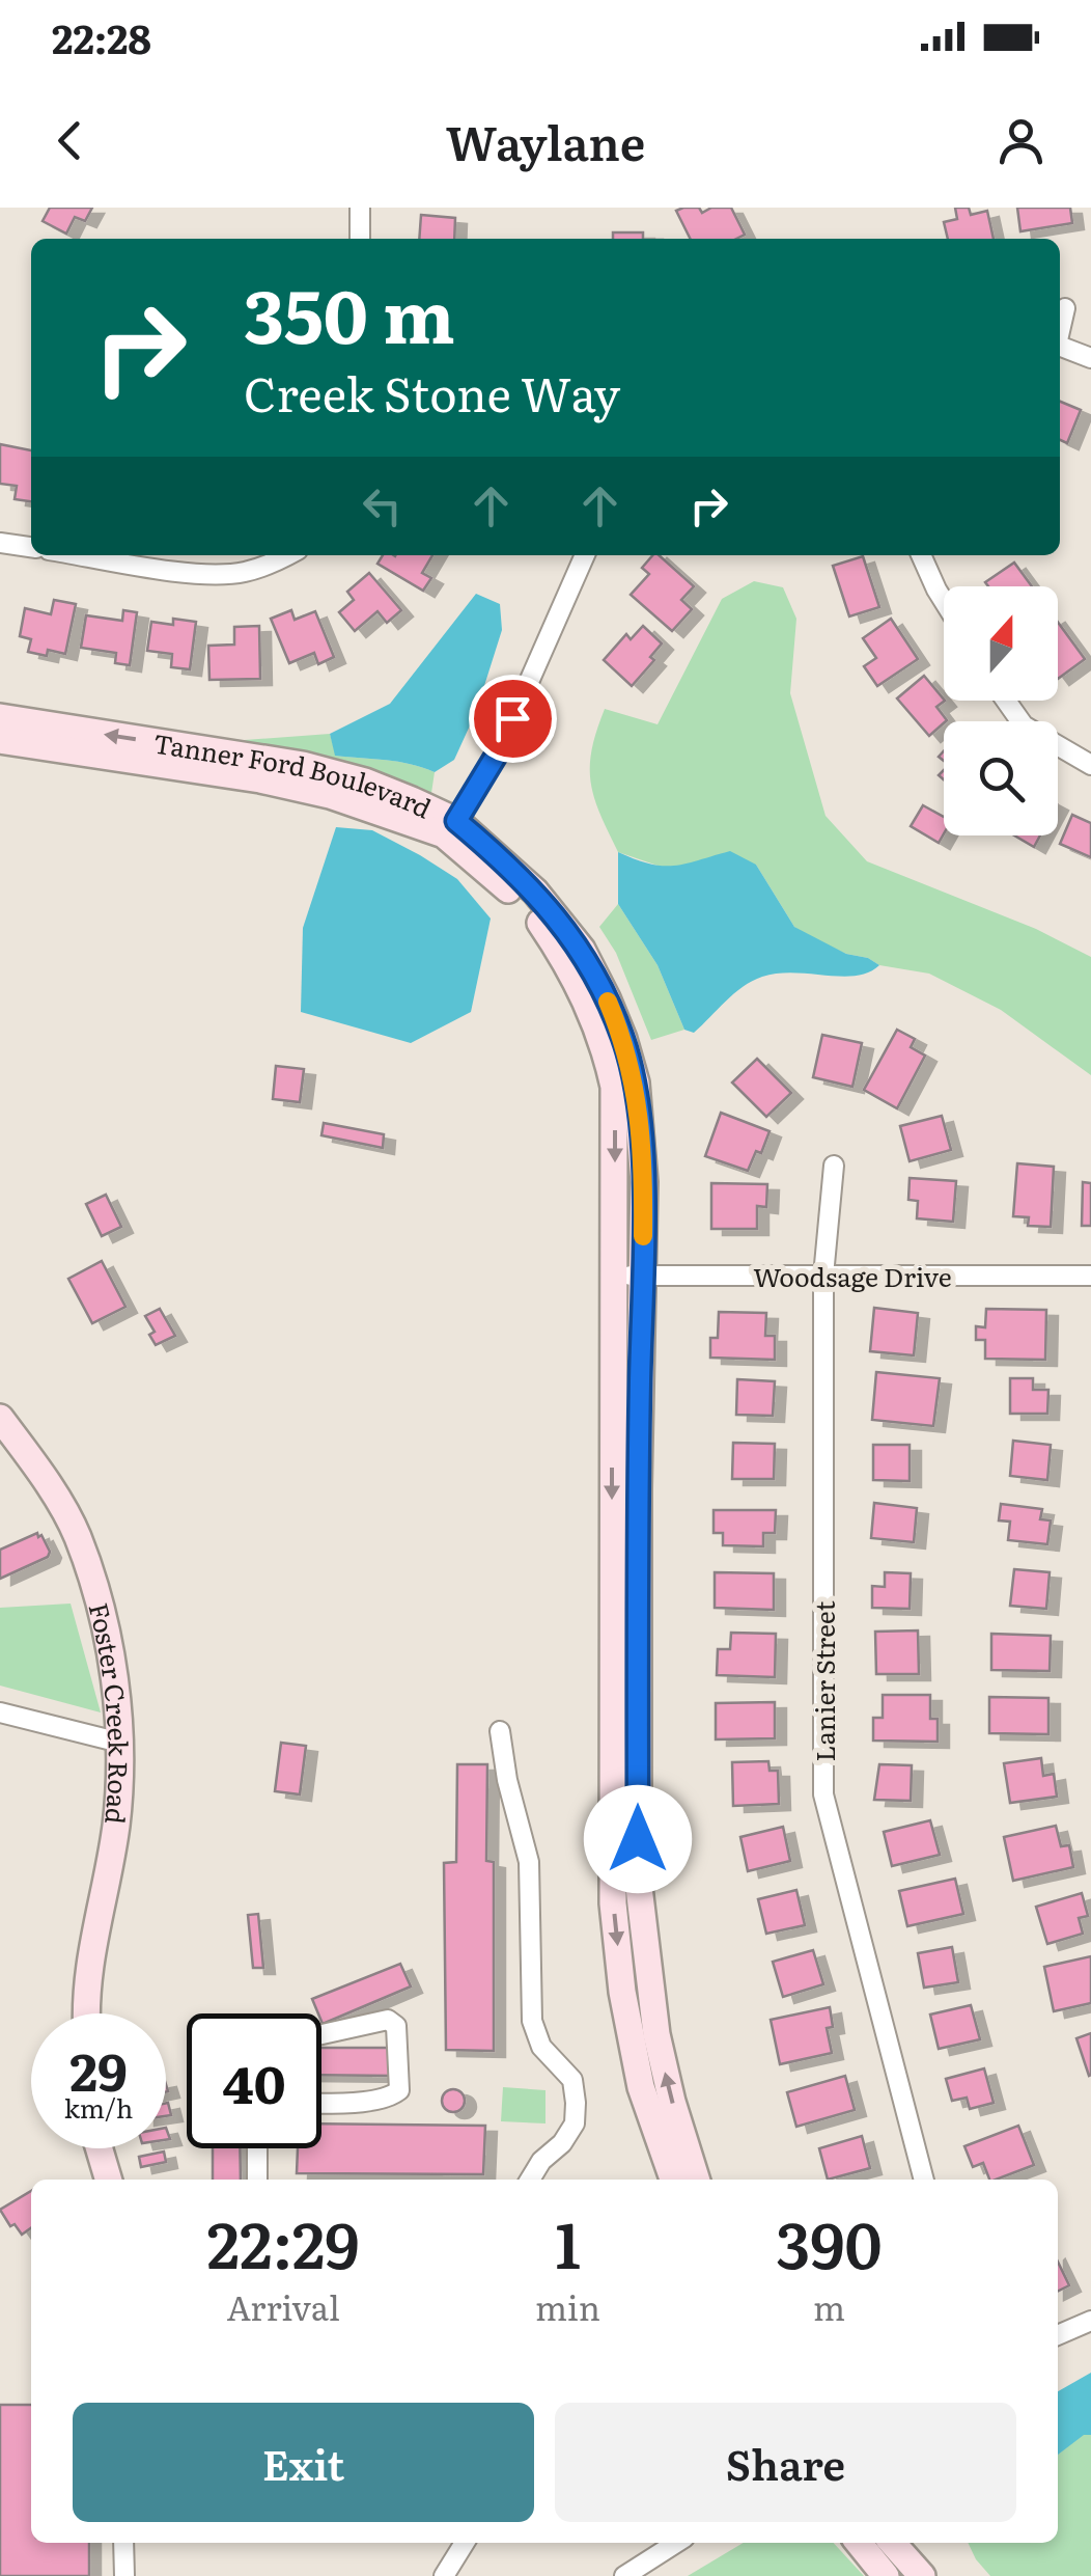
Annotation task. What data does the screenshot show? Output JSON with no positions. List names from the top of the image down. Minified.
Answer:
{"streets":{"street":["Tanner Ford Boulevard","Woodsage Drive","Lanier Street","Foster Creek Road"]},"crossings":[["Tanner Ford Boulevard","Woodsage Drive"],["Woodsage Drive","Lanier Street"]],"north":"top","page":{"status":"22:28","header":"Waylane","turn":["350 m","Creek Stone Way"],"speed":"29 km/h","limit":"40","eta":["22:29","Arrival","1","min","390","m"],"buttons":["Exit","Share"]}}
